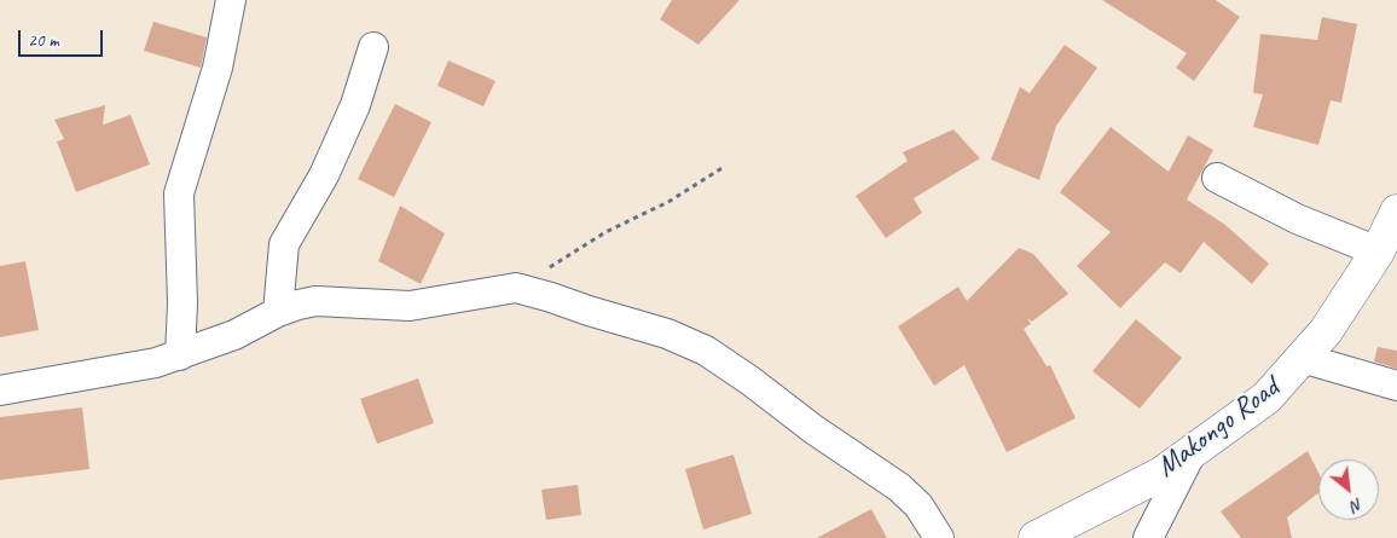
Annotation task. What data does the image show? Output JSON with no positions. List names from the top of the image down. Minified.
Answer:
{"streets":{"street":["Makongo Road"]},"scale_bar":"20 m","north":"bottom right"}
